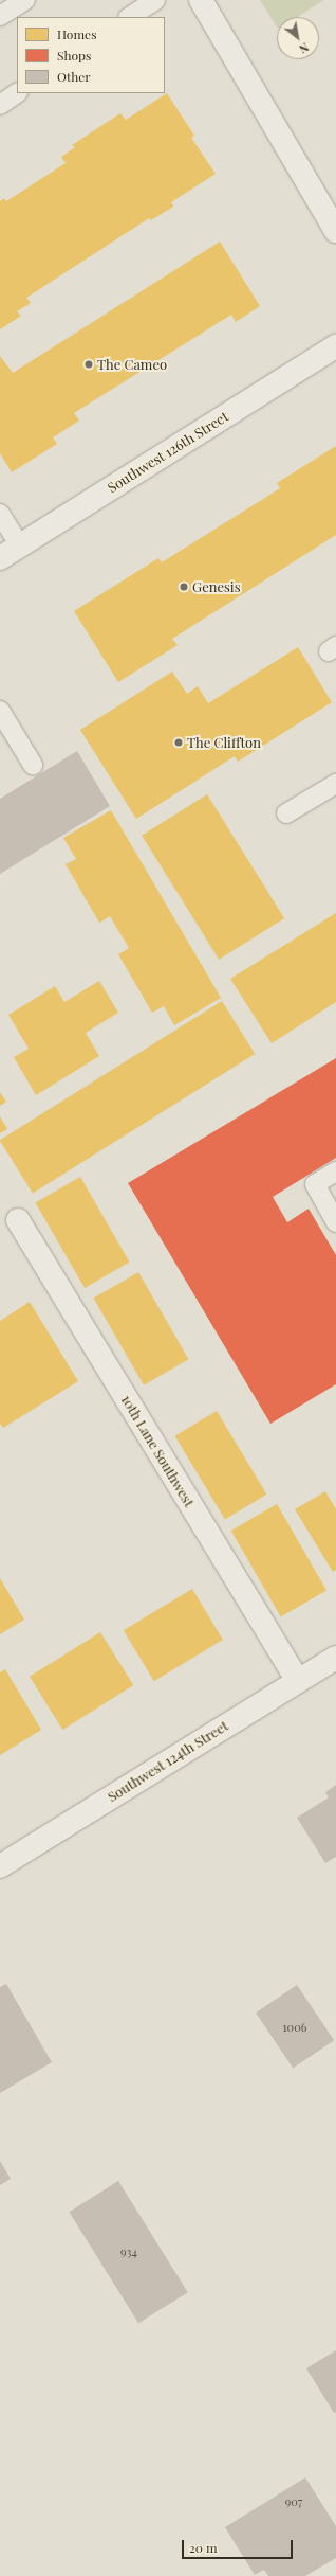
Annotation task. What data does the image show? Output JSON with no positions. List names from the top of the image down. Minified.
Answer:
{"streets":{"street":["Southwest 126th Street","10th Lane Southwest","Southwest 124th Street"]},"crossings":[["10th Lane Southwest","Southwest 124th Street"]],"places":["The Cameo","Genesis","The Cliffton"],"house_numbers":["1006","934","907"],"legend":["Homes","Shops","Other"],"scale_bar":"20 m","north":"bottom right"}
